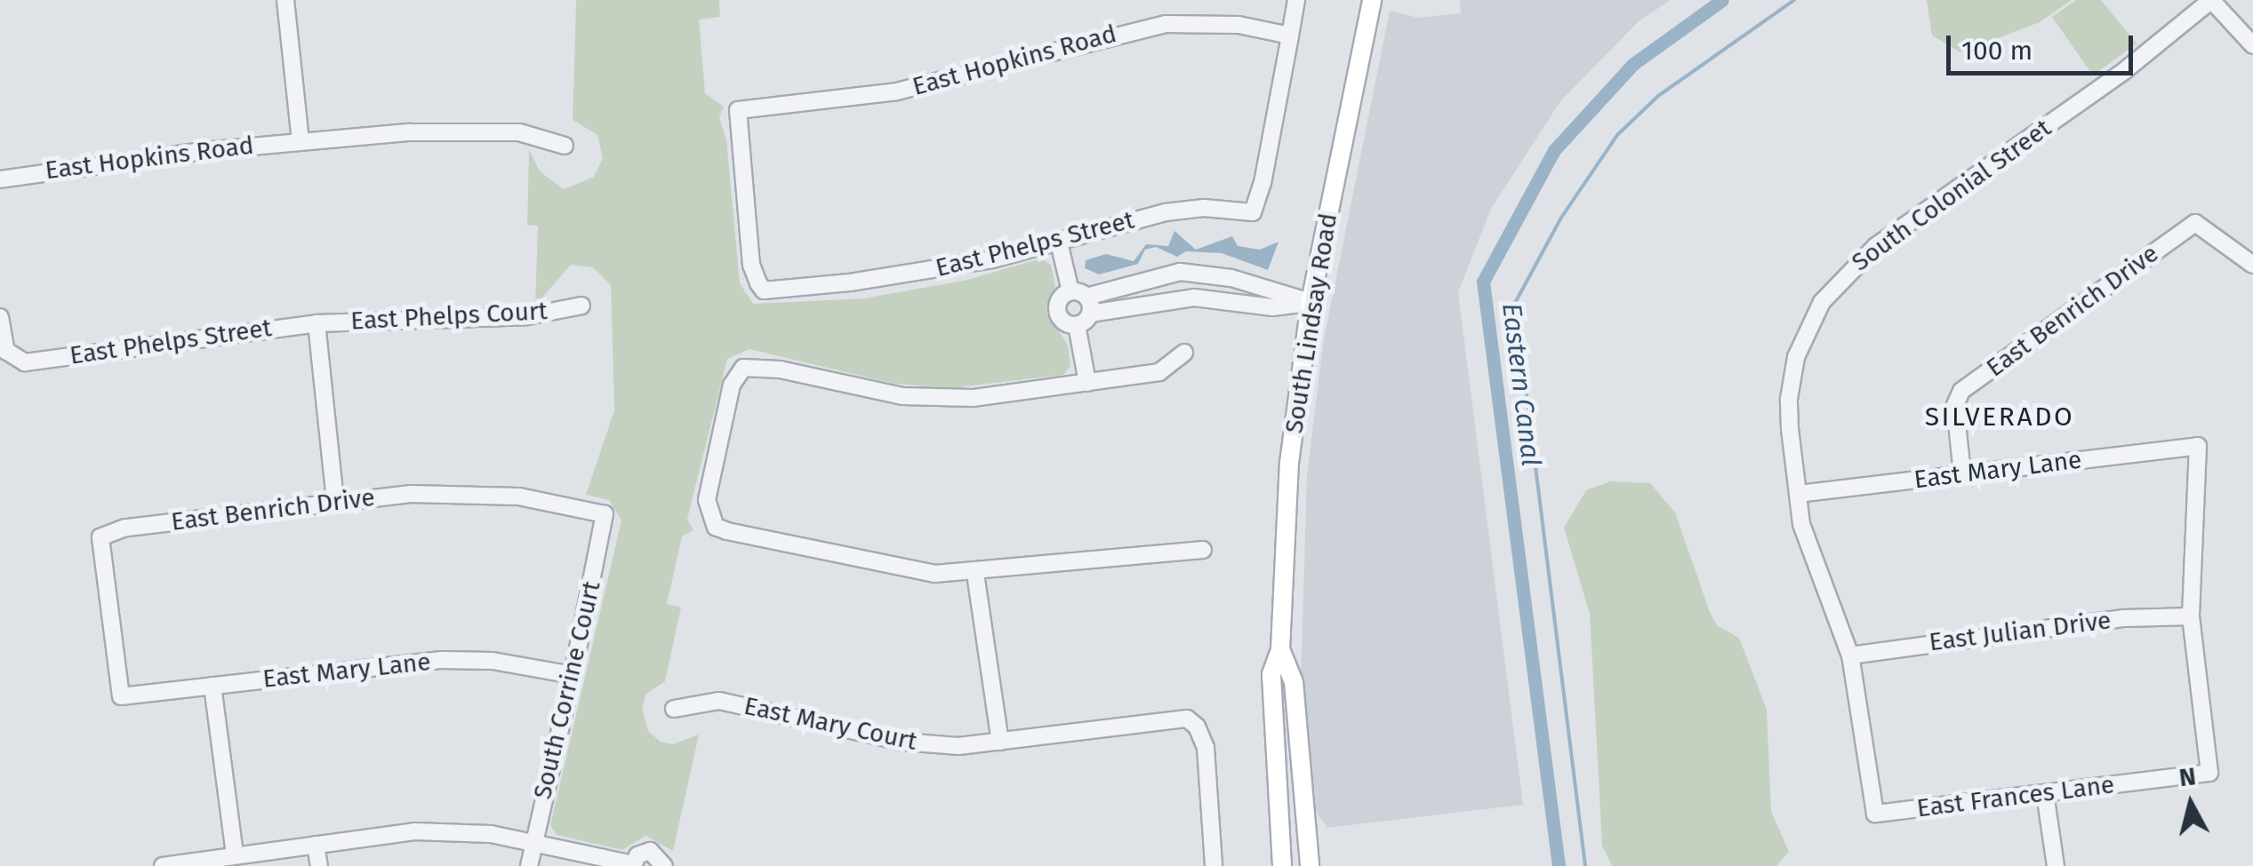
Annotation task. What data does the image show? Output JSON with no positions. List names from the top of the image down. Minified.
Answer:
{"streets":{"main road":["South Lindsay Road"],"street":["East Hopkins Road","South Colonial Street","East Phelps Street","East Benrich Drive","East Phelps Court","East Mary Lane","East Julian Drive","South Corrine Court","East Mary Court","East Frances Lane"]},"crossings":[["East Hopkins Road","East Phelps Street"],["South Colonial Street","East Mary Lane"],["South Colonial Street","East Julian Drive"],["South Colonial Street","East Frances Lane"],["East Phelps Street","East Phelps Court"],["East Benrich Drive","East Mary Lane"],["East Benrich Drive","South Corrine Court"],["East Mary Lane","East Julian Drive"],["East Mary Lane","South Corrine Court"],["East Mary Lane","East Frances Lane"],["East Julian Drive","East Frances Lane"]],"districts":["SILVERADO"],"water":["Eastern Canal"],"scale_bar":"100 m","north":"top"}
